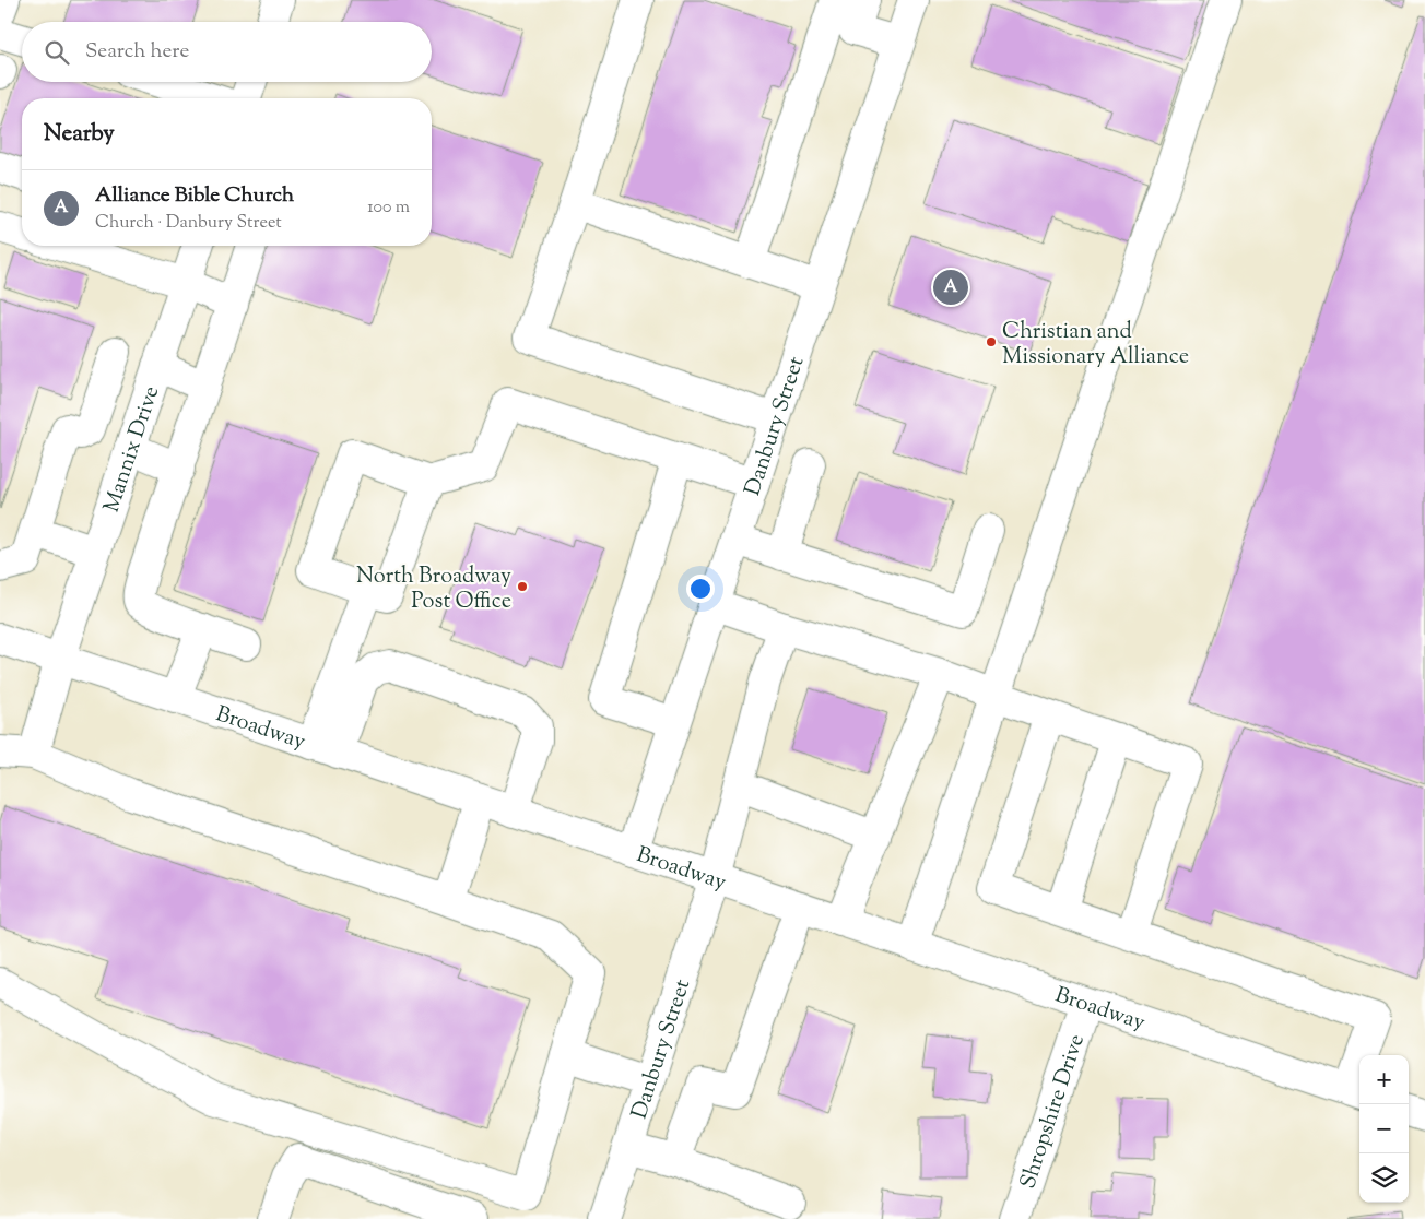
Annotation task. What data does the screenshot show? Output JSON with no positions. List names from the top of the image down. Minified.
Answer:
{"streets":{"street":["Danbury Street","Mannix Drive","Broadway","Shropshire Drive"]},"crossings":[["Danbury Street","Broadway"],["Mannix Drive","Broadway"],["Broadway","Shropshire Drive"]],"places":["Christian and Missionary Alliance","North Broadway Post Office"],"page":{"search":"Search here","heading":"Nearby","list":[{"mark":"A","name":"Alliance Bible Church","note":"Church · Danbury Street","value":"100 m"}],"pins":"A","map_buttons":["+","−"]}}
